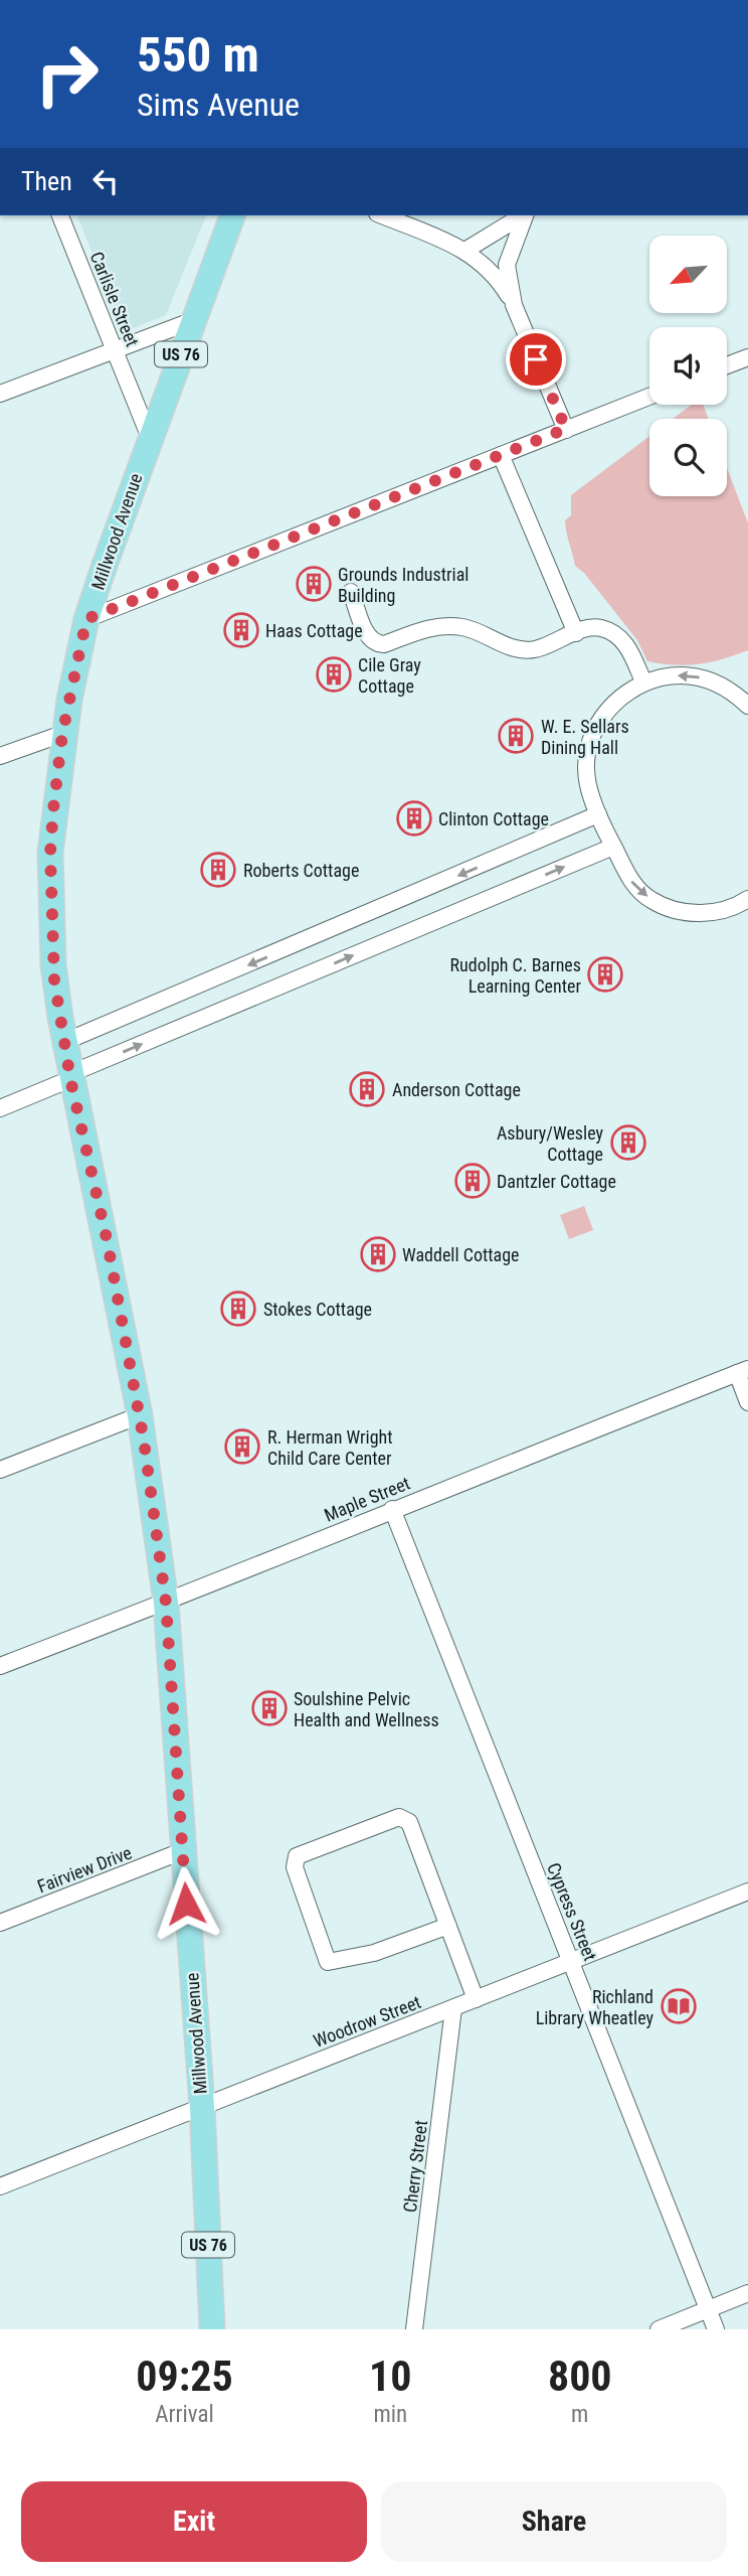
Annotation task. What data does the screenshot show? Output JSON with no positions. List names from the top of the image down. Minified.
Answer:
{"streets":{"main road":["US 76","Millwood Avenue"],"street":["Carlisle Street","Maple Street","Fairview Drive","Cypress Street","Woodrow Street","Cherry Street"]},"crossings":[["Carlisle Street","Millwood Avenue"],["Millwood Avenue","Maple Street"],["Millwood Avenue","Fairview Drive"],["Millwood Avenue","Woodrow Street"],["Maple Street","Cypress Street"],["Cypress Street","Woodrow Street"],["Woodrow Street","Cherry Street"]],"places":{"building":["Grounds Industrial Building","Haas Cottage","Cile Gray Cottage","W. E. Sellars Dining Hall","Clinton Cottage","Roberts Cottage","Rudolph C. Barnes Learning Center","Anderson Cottage","Asbury/Wesley Cottage","Dantzler Cottage","Waddell Cottage","Stokes Cottage","R. Herman Wright Child Care Center","Soulshine Pelvic Health and Wellness"],"library":["Richland Library Wheatley"]},"north":"bottom left","page":{"turn":["550 m","Sims Avenue"],"then":"Then","eta":["09:25","Arrival","10","min","800","m"],"buttons":["Exit","Share"]}}
